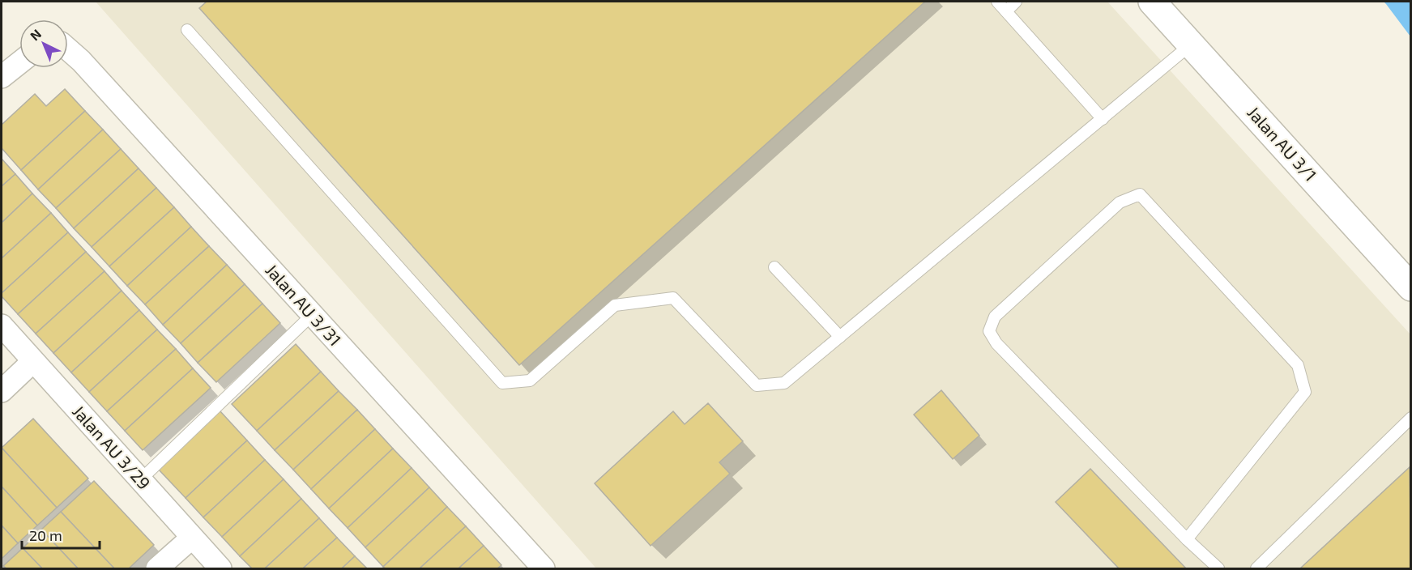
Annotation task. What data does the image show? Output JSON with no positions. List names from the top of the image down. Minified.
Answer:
{"streets":{"main road":["Jalan AU 3/1"],"street":["Jalan AU 3/31","Jalan AU 3/29"]},"scale_bar":"20 m","north":"top left"}
